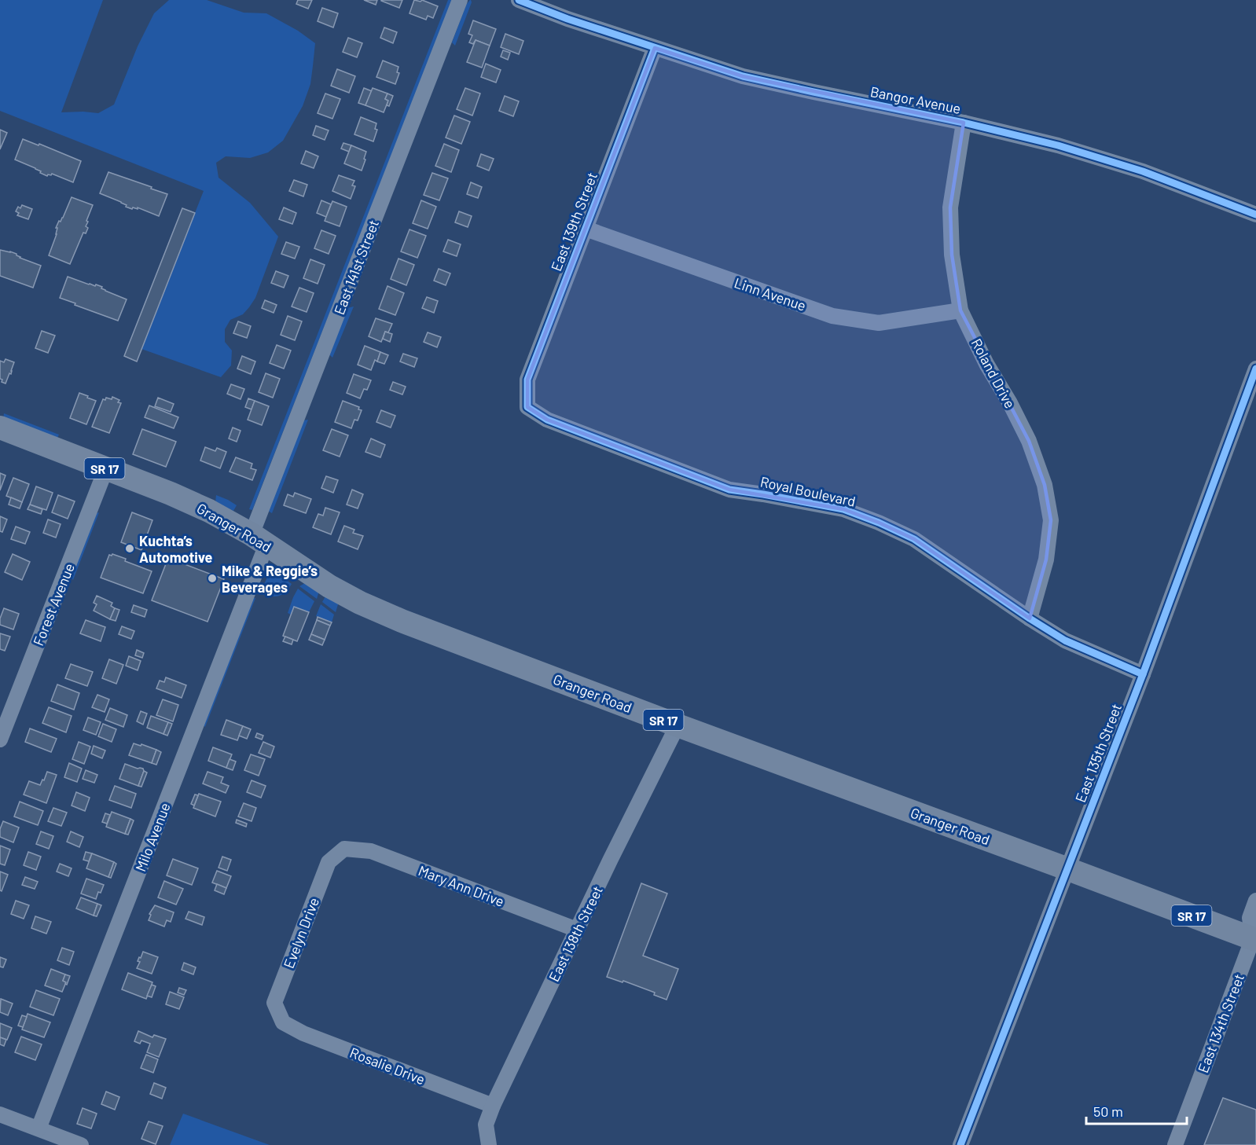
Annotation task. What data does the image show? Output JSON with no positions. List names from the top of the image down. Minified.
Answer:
{"streets":{"main road":["SR 17","Granger Road"],"street":["Bangor Avenue","East 139th Street","East 141st Street","Linn Avenue","Roland Drive","Royal Boulevard","Forest Avenue","East 135th Street","Milo Avenue","Mary Ann Drive","Evelyn Drive","East 138th Street","East 134th Street","Rosalie Drive"]},"crossings":[["Bangor Avenue","East 139th Street"],["Bangor Avenue","Roland Drive"],["East 139th Street","Linn Avenue"],["East 139th Street","Royal Boulevard"],["East 141st Street","Granger Road"],["East 141st Street","Milo Avenue"],["Linn Avenue","Roland Drive"],["Roland Drive","Royal Boulevard"],["Royal Boulevard","East 135th Street"],["Granger Road","Forest Avenue"],["Granger Road","East 135th Street"],["Granger Road","Milo Avenue"],["Granger Road","East 138th Street"],["Granger Road","East 134th Street"],["Mary Ann Drive","Evelyn Drive"],["Mary Ann Drive","East 138th Street"],["Evelyn Drive","Rosalie Drive"],["East 138th Street","Rosalie Drive"]],"places":["Kuchta’s Automotive","Mike & Reggie’s Beverages"],"scale_bar":"50 m"}
